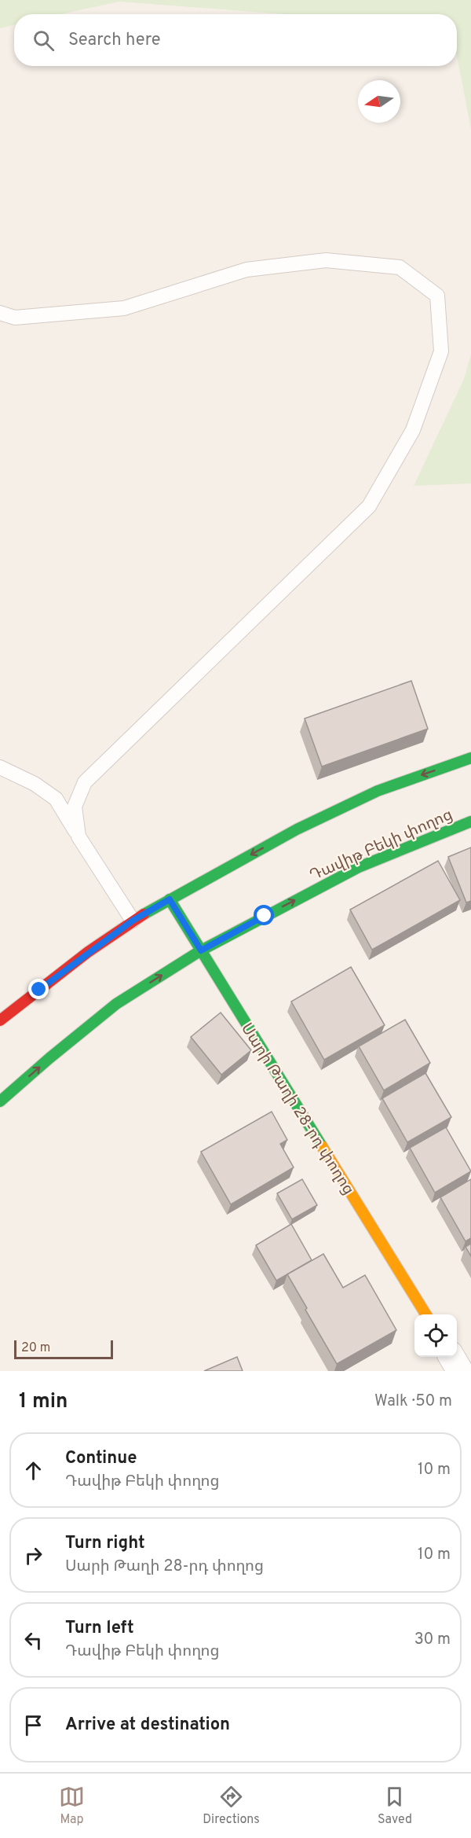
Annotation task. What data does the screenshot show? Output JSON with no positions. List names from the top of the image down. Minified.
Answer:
{"streets":{"main road":["Դավիթ Բեկի փողոց","Սարի Թաղի 28-րդ փողոց"]},"crossings":[["Դավիթ Բեկի փողոց","Սարի Թաղի 28-րդ փողոց"]],"scale_bar":"20 m","north":"left","page":{"search":"Search here","scale":"20 m","heading":["1 min","Walk · 50 m"],"list":[["Continue","Դավիթ Բեկի փողոց","10 m"],["Turn right","Սարի Թաղի 28-րդ փողոց","10 m"],["Turn left","Դավիթ Բեկի փողոց","30 m"],"Arrive at destination"],"nav":["Map","Directions","Saved"]}}
